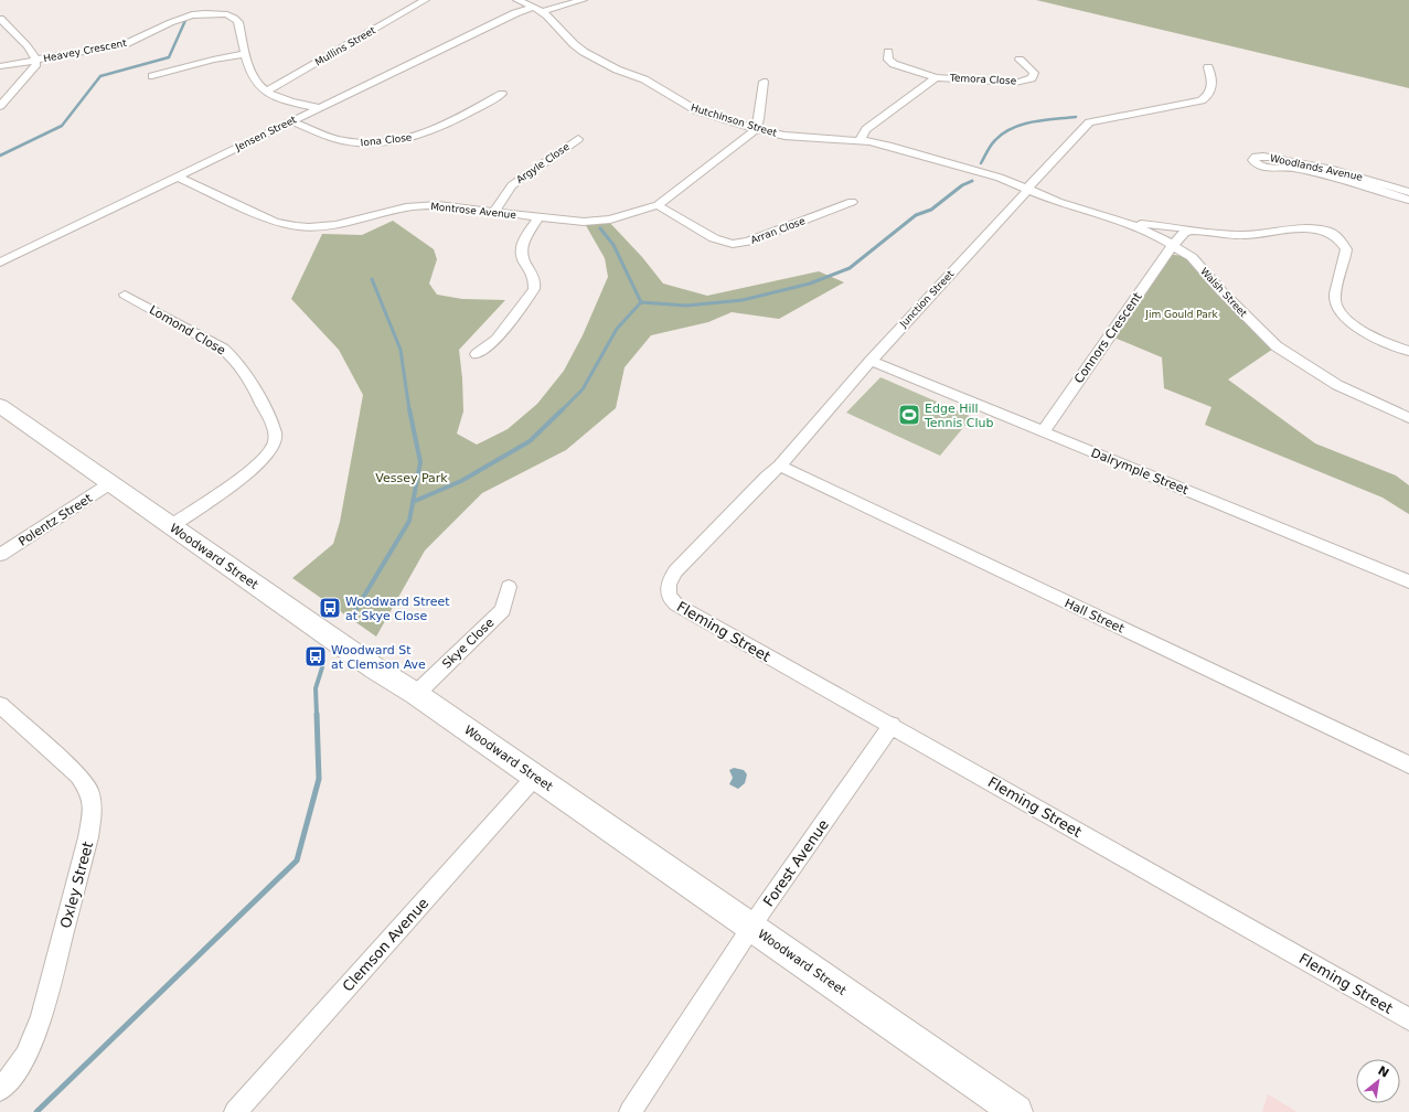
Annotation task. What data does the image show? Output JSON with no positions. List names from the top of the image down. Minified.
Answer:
{"streets":{"street":["Mullins Street","Heavey Crescent","Temora Close","Hutchinson Street","Jensen Street","Iona Close","Argyle Close","Woodlands Avenue","Montrose Avenue","Arran Close","Walsh Street","Junction Street","Lomond Close","Connors Crescent","Dalrymple Street","Polentz Street","Woodward Street","Hall Street","Fleming Street","Skye Close","Forest Avenue","Oxley Street","Clemson Avenue"]},"crossings":[["Mullins Street","Heavey Crescent"],["Temora Close","Hutchinson Street"],["Hutchinson Street","Jensen Street"],["Hutchinson Street","Montrose Avenue"],["Hutchinson Street","Walsh Street"],["Hutchinson Street","Junction Street"],["Jensen Street","Iona Close"],["Jensen Street","Montrose Avenue"],["Argyle Close","Montrose Avenue"],["Montrose Avenue","Arran Close"],["Walsh Street","Junction Street"],["Walsh Street","Connors Crescent"],["Junction Street","Dalrymple Street"],["Junction Street","Hall Street"],["Junction Street","Fleming Street"],["Lomond Close","Woodward Street"],["Connors Crescent","Dalrymple Street"],["Polentz Street","Woodward Street"],["Woodward Street","Skye Close"],["Woodward Street","Forest Avenue"],["Woodward Street","Clemson Avenue"],["Fleming Street","Forest Avenue"]],"parks":["Jim Gould Park","Vessey Park"],"places":{"sports":["Edge Hill Tennis Club"],"bus stop":["Woodward Street at Skye Close","Woodward St at Clemson Ave"]},"north":"top right"}
